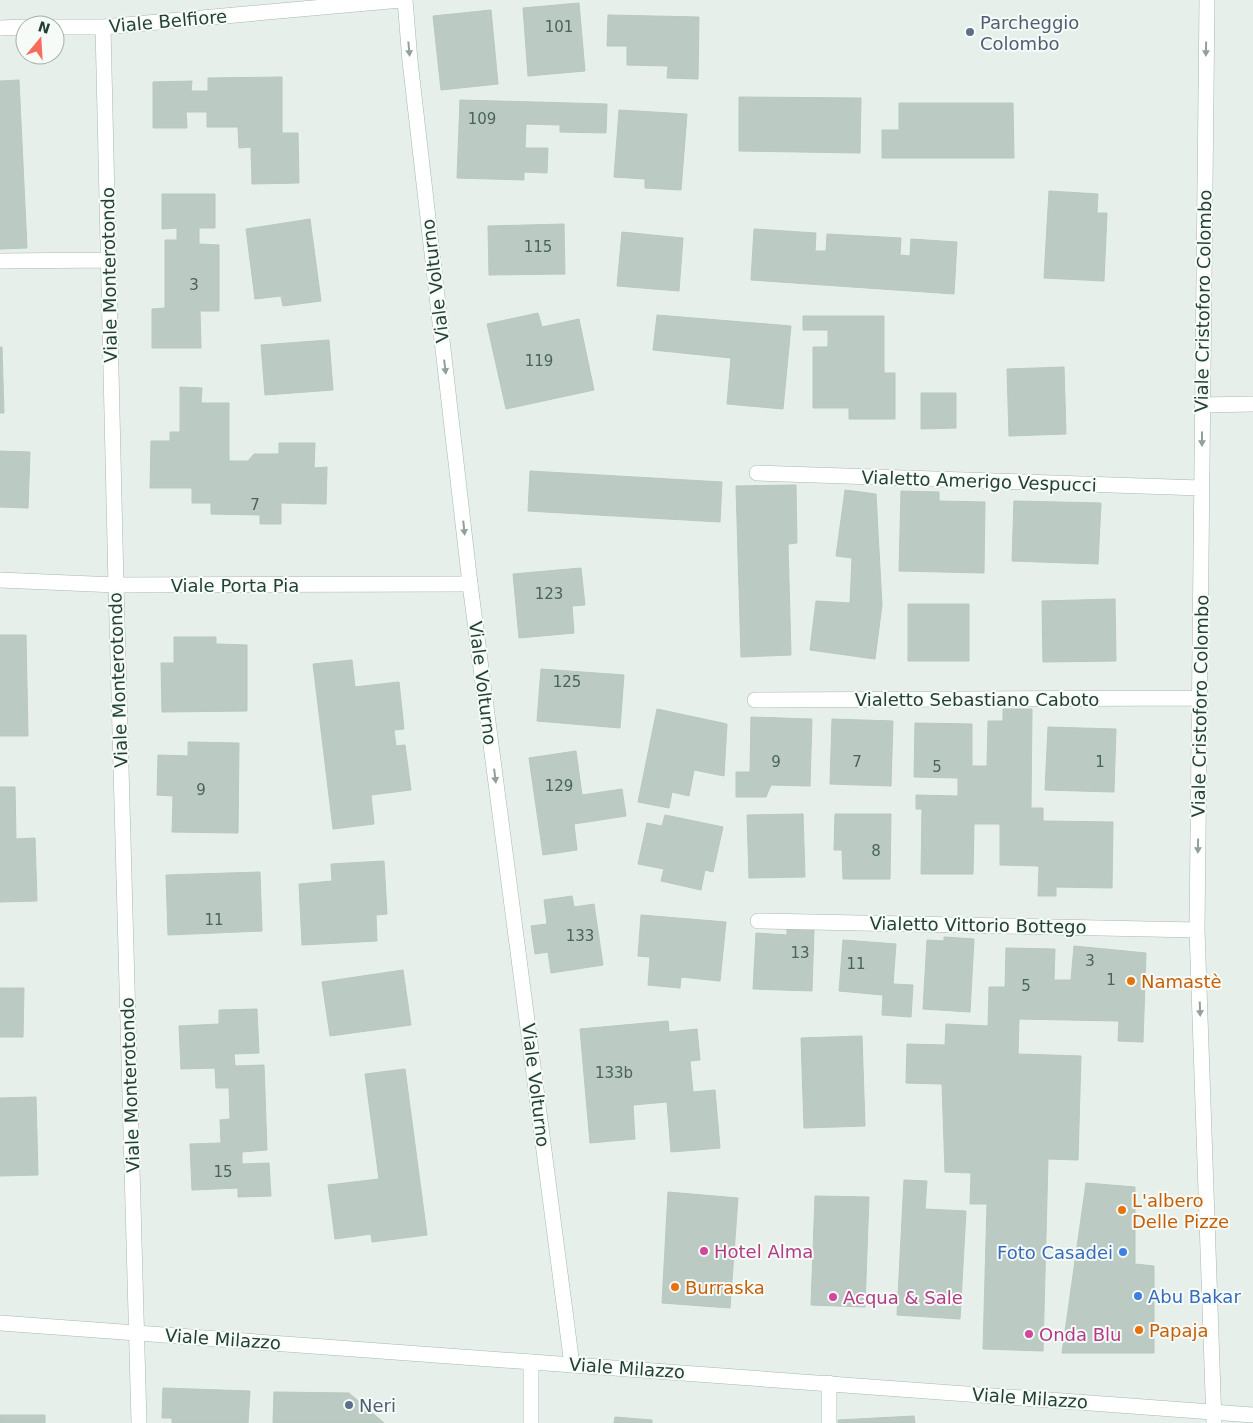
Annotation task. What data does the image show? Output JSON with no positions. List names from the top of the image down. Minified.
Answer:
{"streets":{"street":["Viale Belfiore","Viale Monterotondo","Viale Volturno","Viale Cristoforo Colombo","Vialetto Amerigo Vespucci","Viale Porta Pia","Vialetto Sebastiano Caboto","Vialetto Vittorio Bottego","Viale Milazzo"]},"crossings":[["Viale Belfiore","Viale Monterotondo"],["Viale Monterotondo","Viale Porta Pia"],["Viale Monterotondo","Viale Milazzo"],["Viale Volturno","Viale Porta Pia"],["Viale Volturno","Viale Milazzo"],["Viale Cristoforo Colombo","Vialetto Amerigo Vespucci"],["Viale Cristoforo Colombo","Vialetto Sebastiano Caboto"],["Viale Cristoforo Colombo","Vialetto Vittorio Bottego"],["Viale Cristoforo Colombo","Viale Milazzo"]],"one_way":["Viale Volturno","Viale Cristoforo Colombo"],"places":["Parcheggio Colombo","Namastè","L'albero Delle Pizze","Hotel Alma","Foto Casadei","Burraska","Abu Bakar","Acqua & Sale","Papaja","Onda Blu","Neri"],"house_numbers":["101","109","115","3","119","7","123","125","9","7","1","5","129","9","8","11","133","13","3","11","1","5","133b","15"],"north":"top"}
